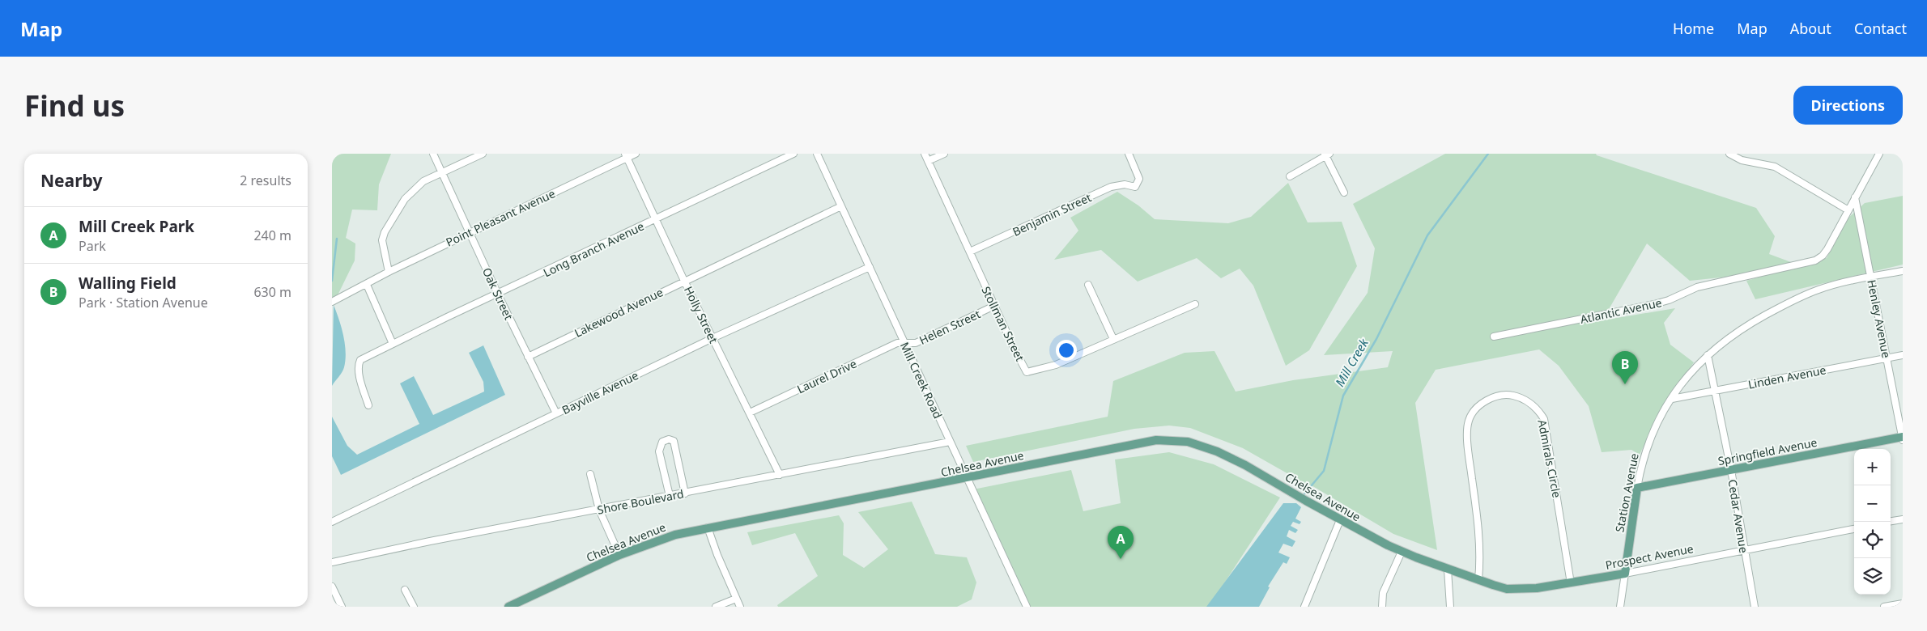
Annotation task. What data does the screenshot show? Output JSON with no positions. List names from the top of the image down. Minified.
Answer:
{"streets":{"main road":["Springfield Avenue","Chelsea Avenue","Station Avenue","Prospect Avenue"],"street":["Benjamin Street","Point Pleasant Avenue","Long Branch Avenue","Oak Street","Atlantic Avenue","Lakewood Avenue","Holly Street","Henley Avenue","Stollman Street","Helen Street","Laurel Drive","Linden Avenue","Mill Creek Road","Bayville Avenue","Admirals Circle","Shore Boulevard","Cedar Avenue"]},"crossings":[["Benjamin Street","Stollman Street"],["Point Pleasant Avenue","Oak Street"],["Point Pleasant Avenue","Holly Street"],["Long Branch Avenue","Oak Street"],["Long Branch Avenue","Holly Street"],["Oak Street","Lakewood Avenue"],["Oak Street","Bayville Avenue"],["Atlantic Avenue","Henley Avenue"],["Lakewood Avenue","Holly Street"],["Lakewood Avenue","Mill Creek Road"],["Holly Street","Laurel Drive"],["Holly Street","Bayville Avenue"],["Holly Street","Shore Boulevard"],["Henley Avenue","Linden Avenue"],["Henley Avenue","Springfield Avenue"],["Henley Avenue","Station Avenue"],["Stollman Street","Helen Street"],["Helen Street","Laurel Drive"],["Helen Street","Mill Creek Road"],["Laurel Drive","Mill Creek Road"],["Linden Avenue","Station Avenue"],["Linden Avenue","Cedar Avenue"],["Mill Creek Road","Bayville Avenue"],["Mill Creek Road","Chelsea Avenue"],["Mill Creek Road","Shore Boulevard"],["Springfield Avenue","Station Avenue"],["Springfield Avenue","Cedar Avenue"],["Admirals Circle","Prospect Avenue"],["Chelsea Avenue","Prospect Avenue"],["Station Avenue","Cedar Avenue"],["Station Avenue","Prospect Avenue"],["Cedar Avenue","Prospect Avenue"]],"water":["Mill Creek"],"page":{"header":"Map","nav":["Home","Map","About","Contact"],"buttons":"Directions","title":"Find us","heading":["Nearby","2 results"],"list":[{"mark":"A","name":"Mill Creek Park","note":"Park","value":"240 m"},{"mark":"B","name":"Walling Field","note":"Park · Station Avenue","value":"630 m"}],"pins":["B","A"],"map_buttons":["+","−"]}}
